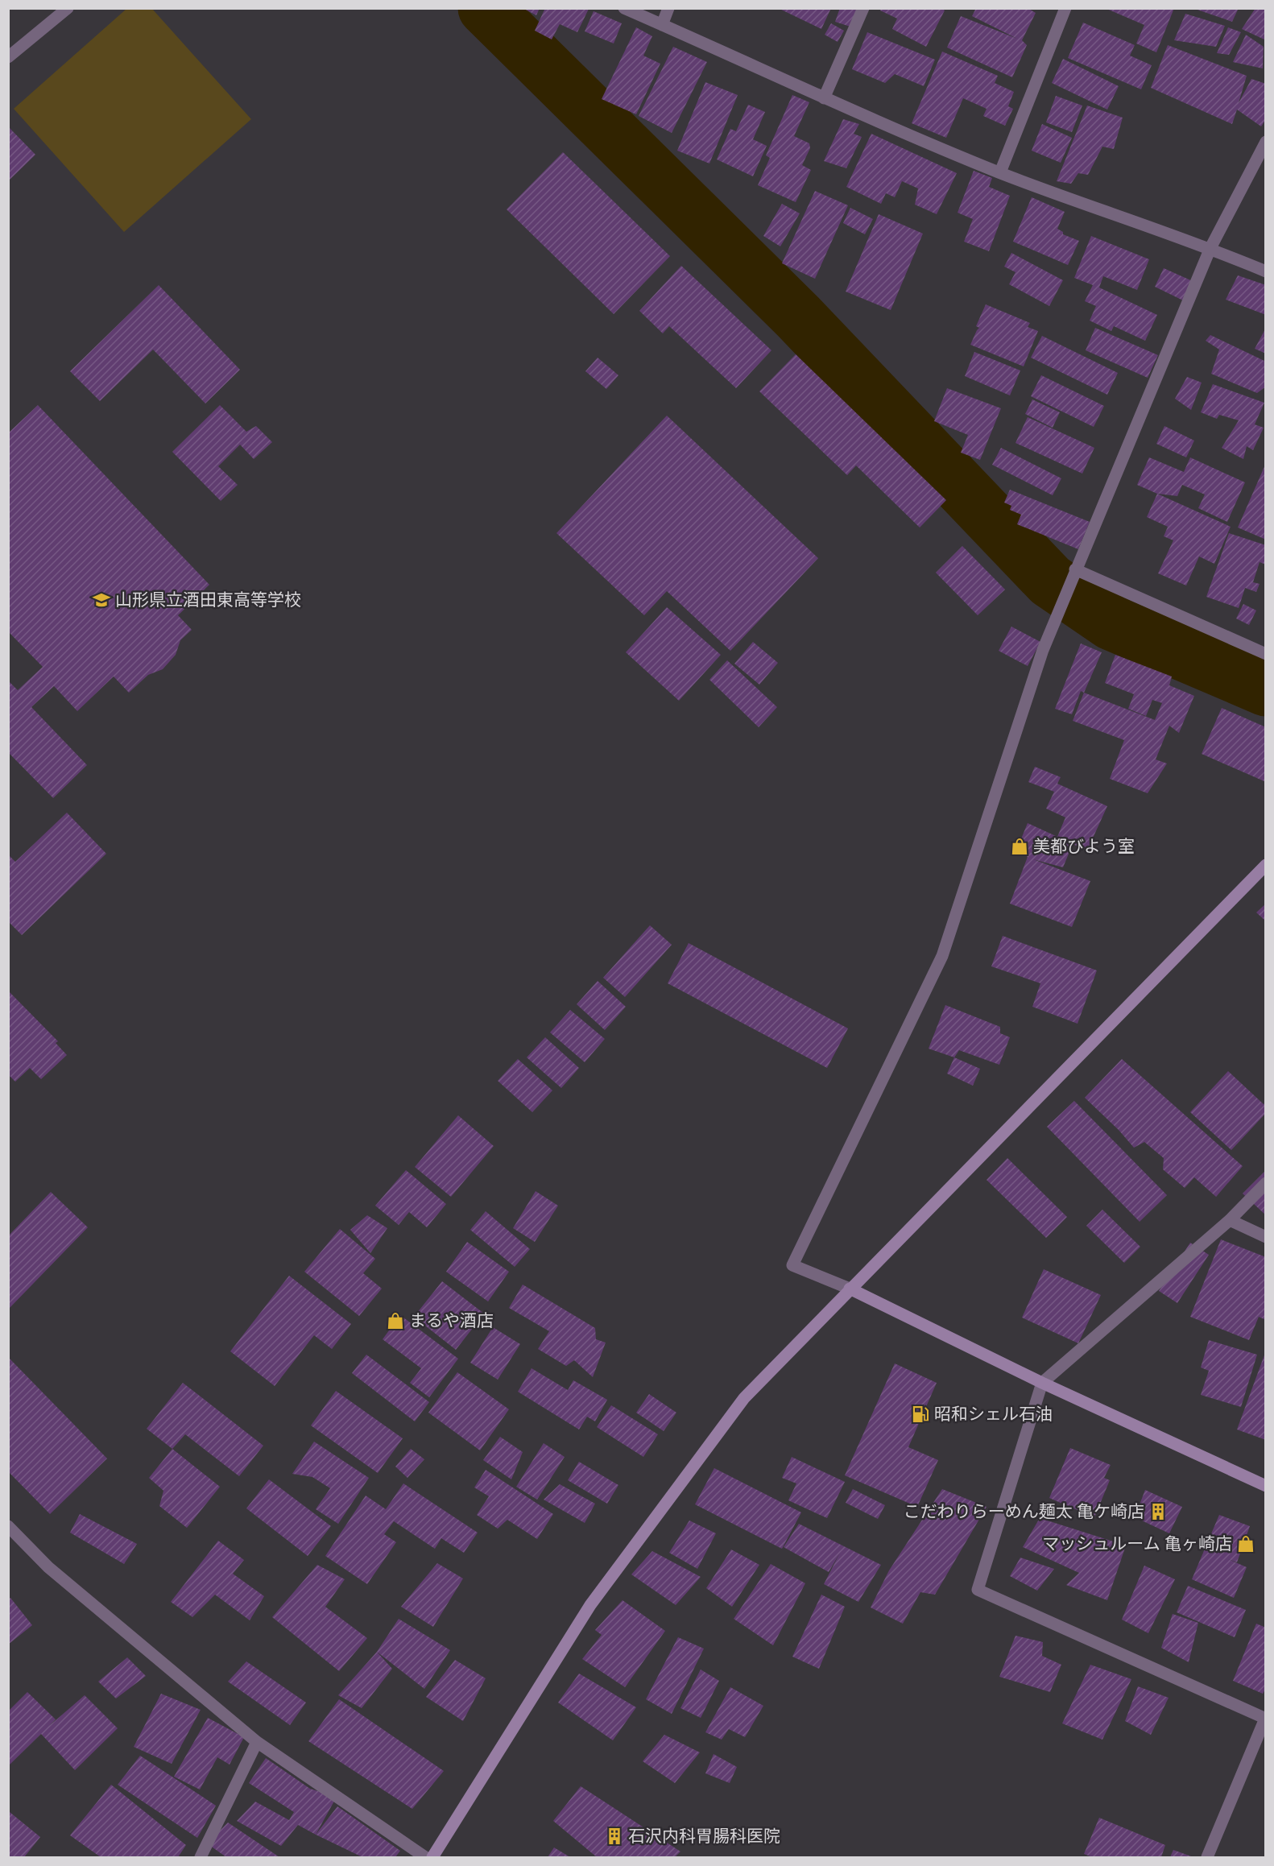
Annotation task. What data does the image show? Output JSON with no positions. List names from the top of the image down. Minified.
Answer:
{"places":{"school or university":["山形県立酒田東高等学校"],"shop":["美都びよう室","まるや酒店","マッシュルーム 亀ヶ崎店"],"fuel station":["昭和シェル石油"],"building":["こだわりらーめん麺太 亀ケ崎店","石沢内科胃腸科医院"]}}
